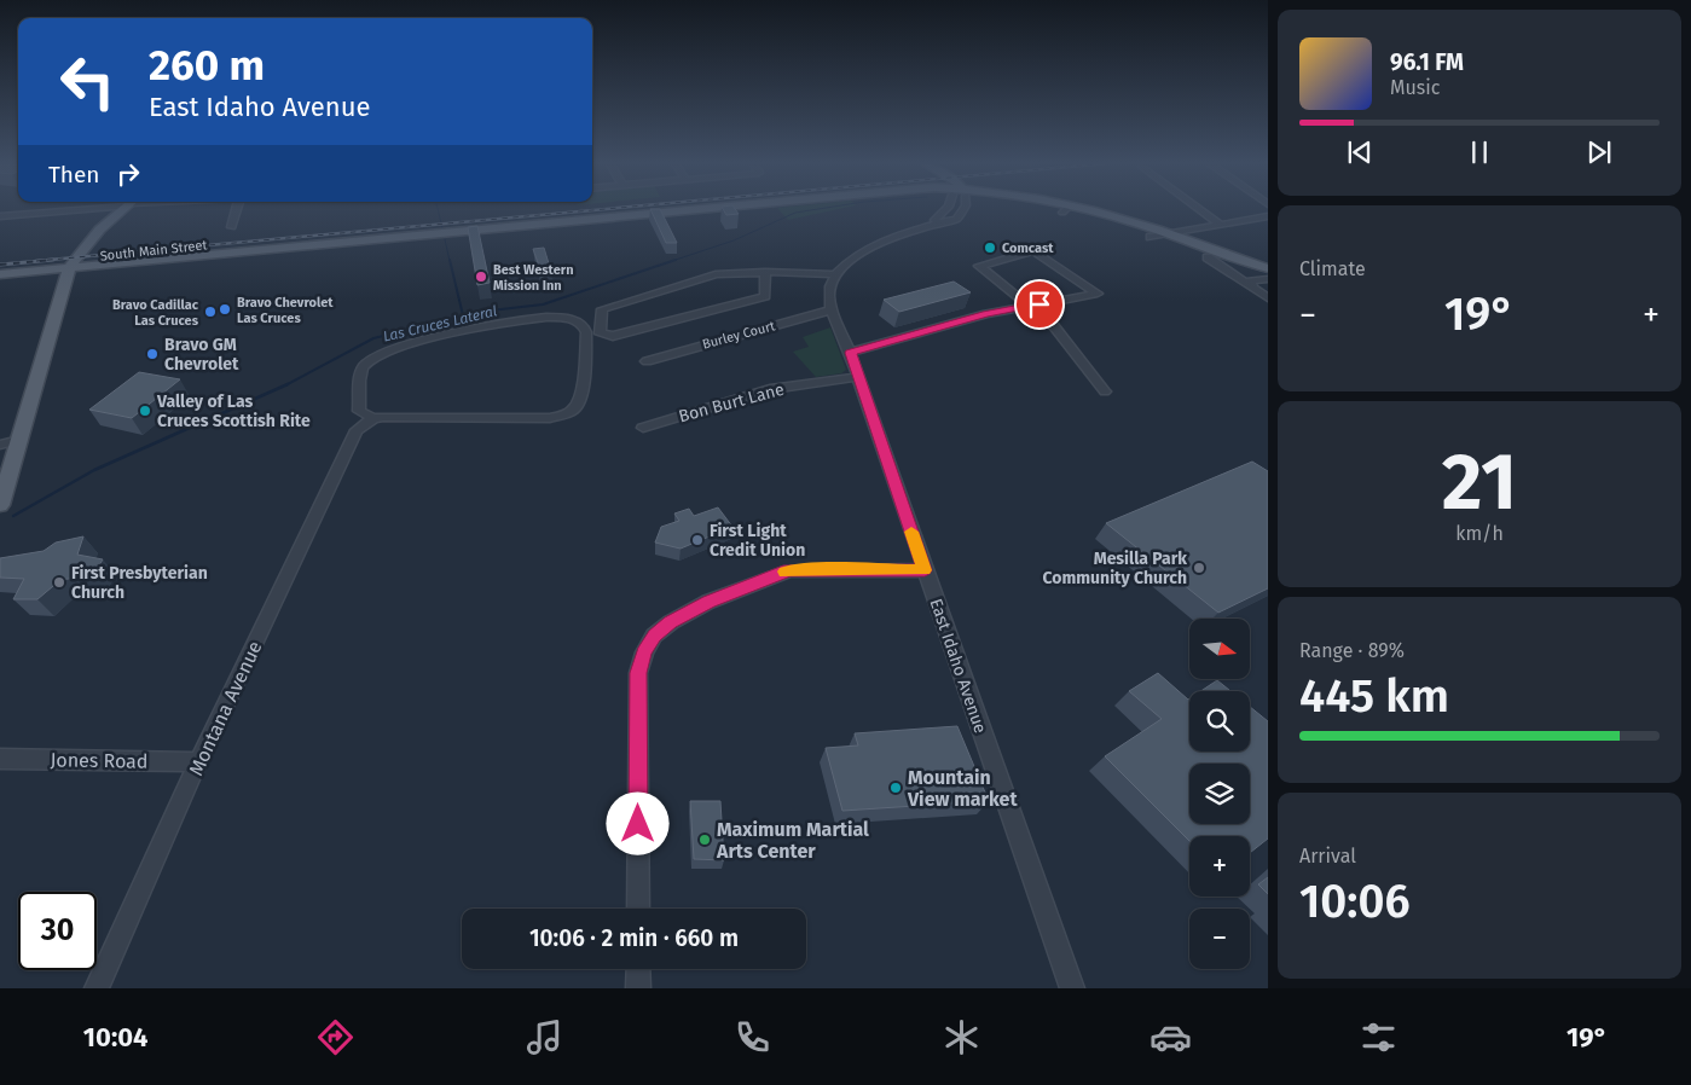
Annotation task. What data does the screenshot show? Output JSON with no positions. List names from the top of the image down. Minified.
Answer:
{"streets":{"main road":["South Main Street"],"street":["Burley Court","Bon Burt Lane","East Idaho Avenue","Montana Avenue","Jones Road"]},"crossings":[["Burley Court","East Idaho Avenue"],["Bon Burt Lane","East Idaho Avenue"],["Montana Avenue","Jones Road"]],"water":["Las Cruces Lateral"],"places":["Comcast","Best Western Mission Inn","Bravo Chevrolet Las Cruces","Bravo Cadillac Las Cruces","Bravo GM Chevrolet","Valley of Las Cruces Scottish Rite","First Light Credit Union","Mesilla Park Community Church","First Presbyterian Church","Mountain View market","Maximum Martial Arts Center"],"north":"right","page":{"turn":["260 m","East Idaho Avenue"],"song":["96.1 FM","Music"],"then":"Then","tile":["Climate",["21","km/h"],["Range · 89%","445 km"],["Arrival","10:06"]],"heat":["−","19°","+"],"map_buttons":["+","−"],"limit":"30","trip":"10:06 · 2 min · 660 m","tabs":["10:04","19°"]}}
